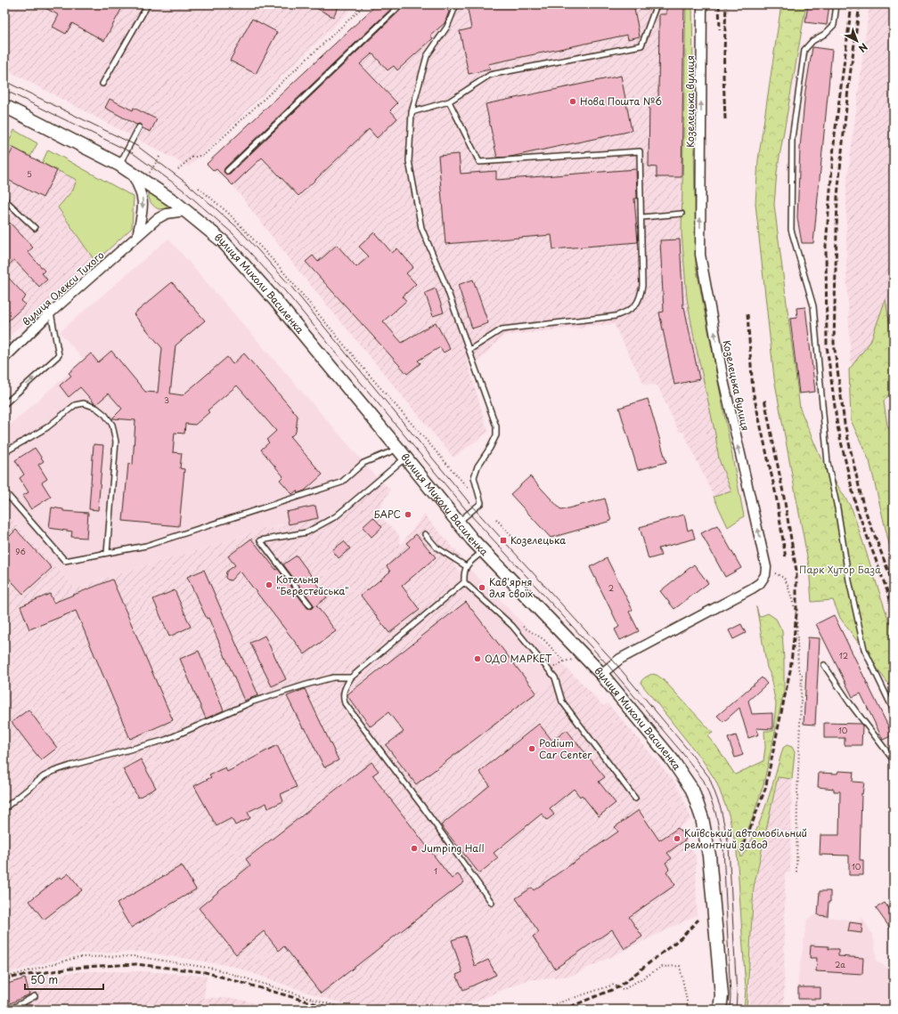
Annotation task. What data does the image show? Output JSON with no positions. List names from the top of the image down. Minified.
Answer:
{"streets":{"main road":["вулиця Миколи Василенка"],"street":["Козелецька вулиця","вулиця Олекси Тихого"]},"crossings":[["Козелецька вулиця","вулиця Миколи Василенка"],["вулиця Миколи Василенка","вулиця Олекси Тихого"]],"one_way":["Козелецька вулиця"],"parks":["Парк Хутор База"],"places":{"other":["Нова Пошта №6","БАРС","Котельня \"Берестейська\"","Кав'ярня для своїх","ОДО МАРКЕТ","Podium Car Center","Київський автомобільний ремонтний завод","Jumping Hall"],"transit":["Козелецька"]},"house_numbers":["5","3","96","2","12","10","10","1","2а"],"scale_bar":"50 m","north":"bottom right"}
